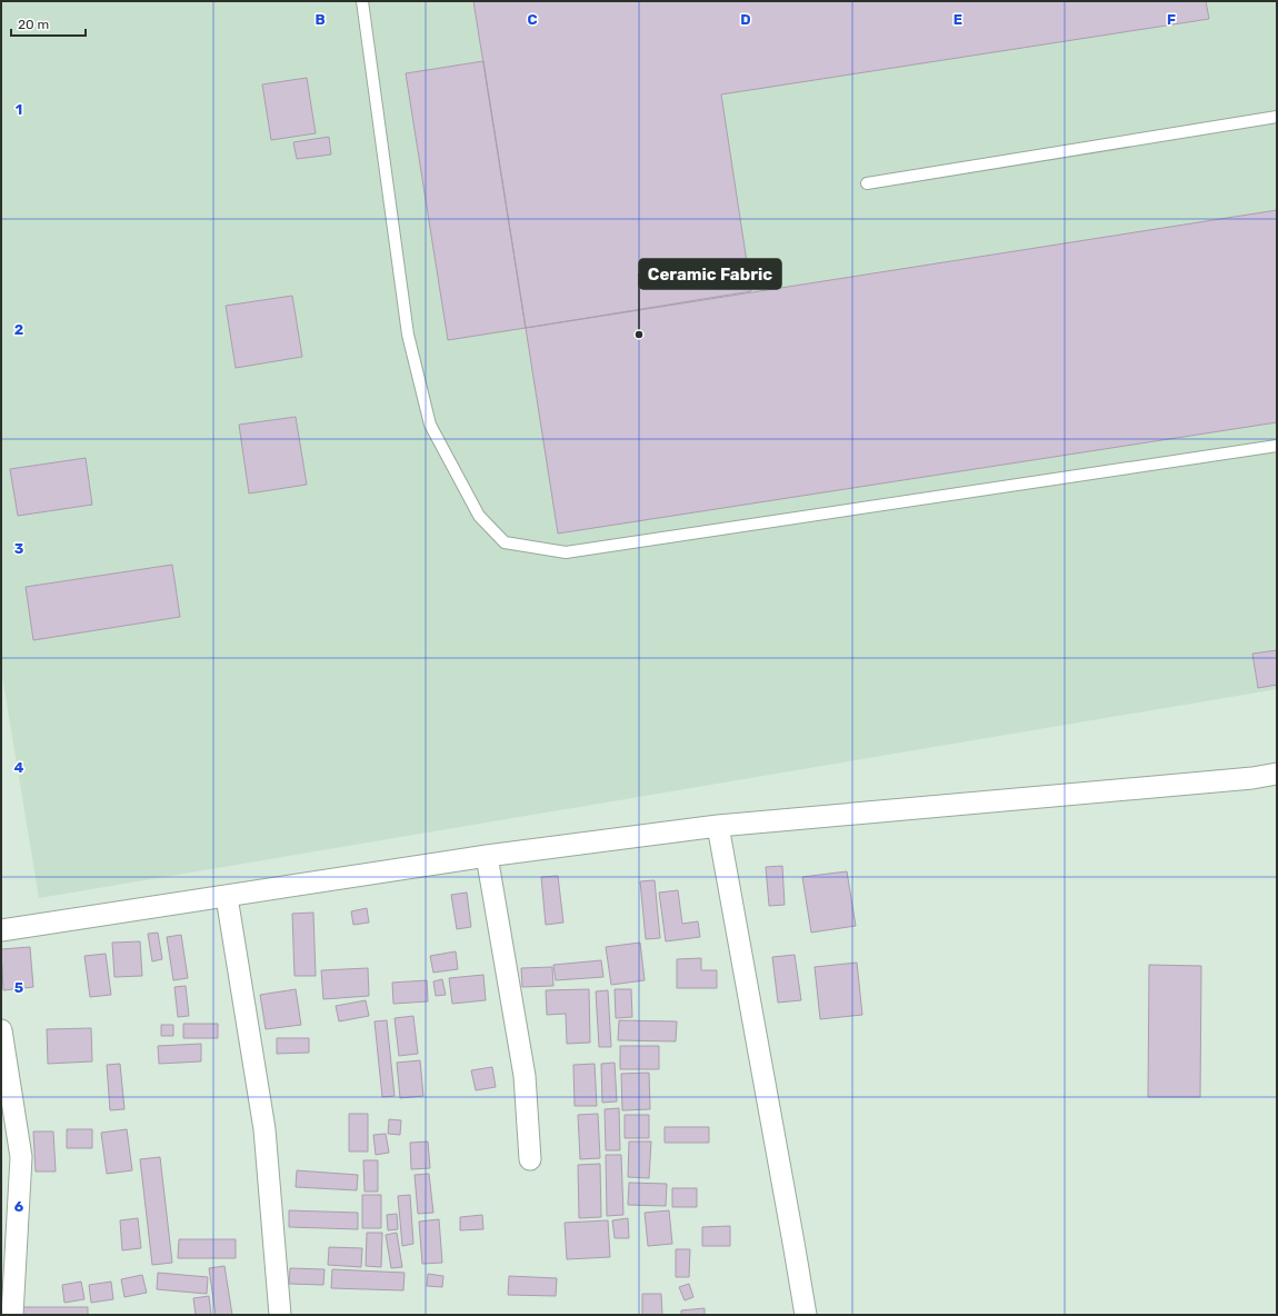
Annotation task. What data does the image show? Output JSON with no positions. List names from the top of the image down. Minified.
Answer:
{"places":["Ceramic Fabric"],"scale_bar":"20 m","grid":{"columns":["B","C","D","E","F"],"rows":["1","2","3","4","5","6"]}}
